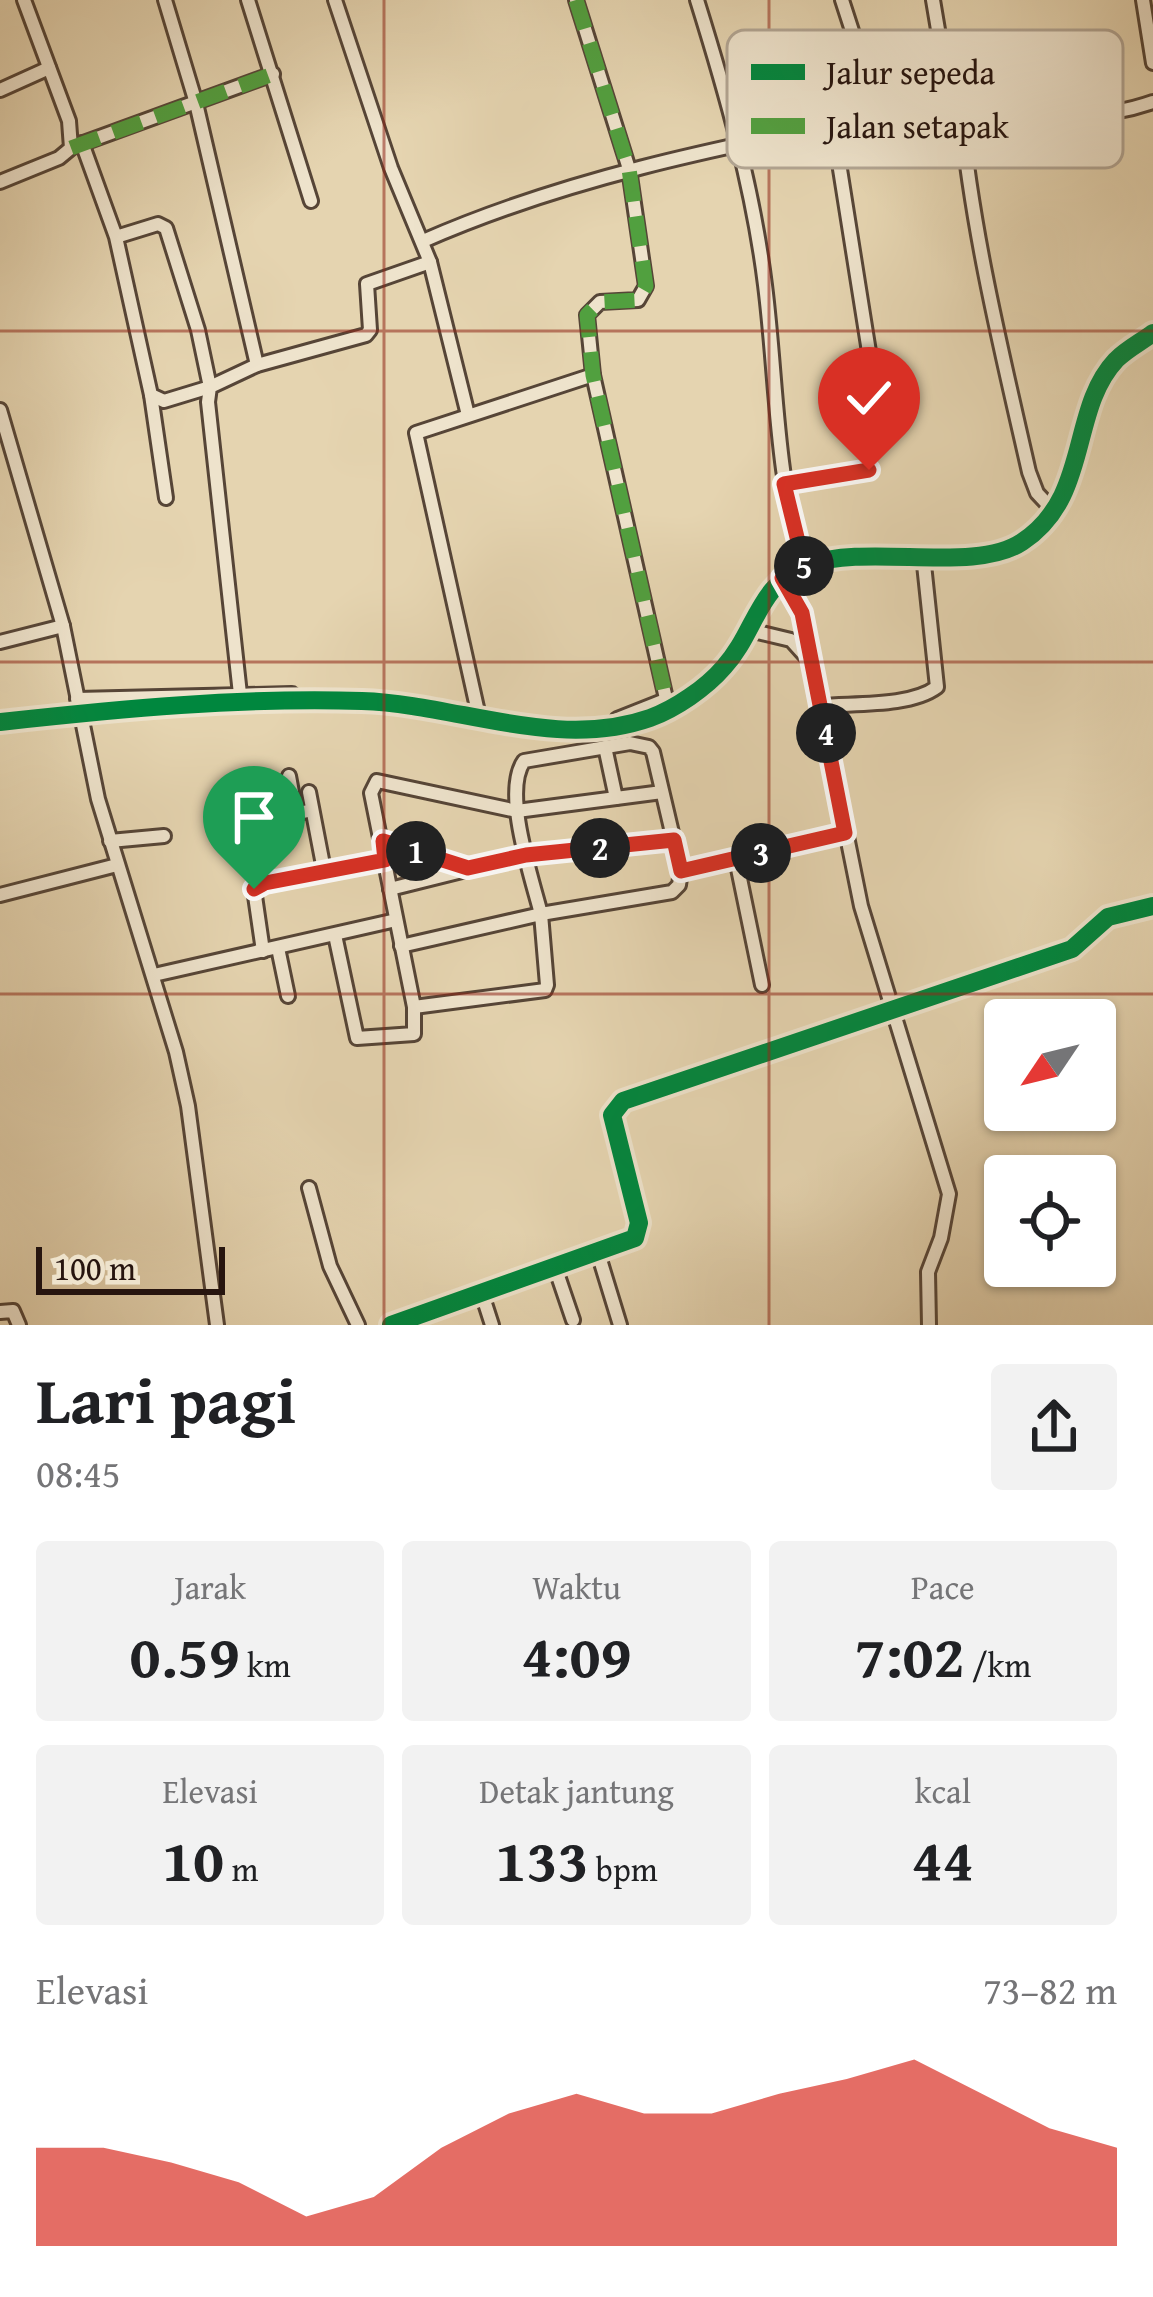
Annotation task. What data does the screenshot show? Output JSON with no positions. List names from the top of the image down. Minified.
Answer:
{"legend":["Jalur sepeda","Jalan setapak"],"scale_bar":"100 m","north":"bottom left","page":{"pins":["5","4","2","1","3"],"scale":"100 m","heading":["Lari pagi","08:45"],"stats":[["Jarak","0.59 km"],["Waktu","4:09"],["Pace","7:02 /km"],["Elevasi","10 m"],["Detak jantung","133 bpm"],["kcal","44"]],"chart":["Elevasi","73–82 m"]}}
